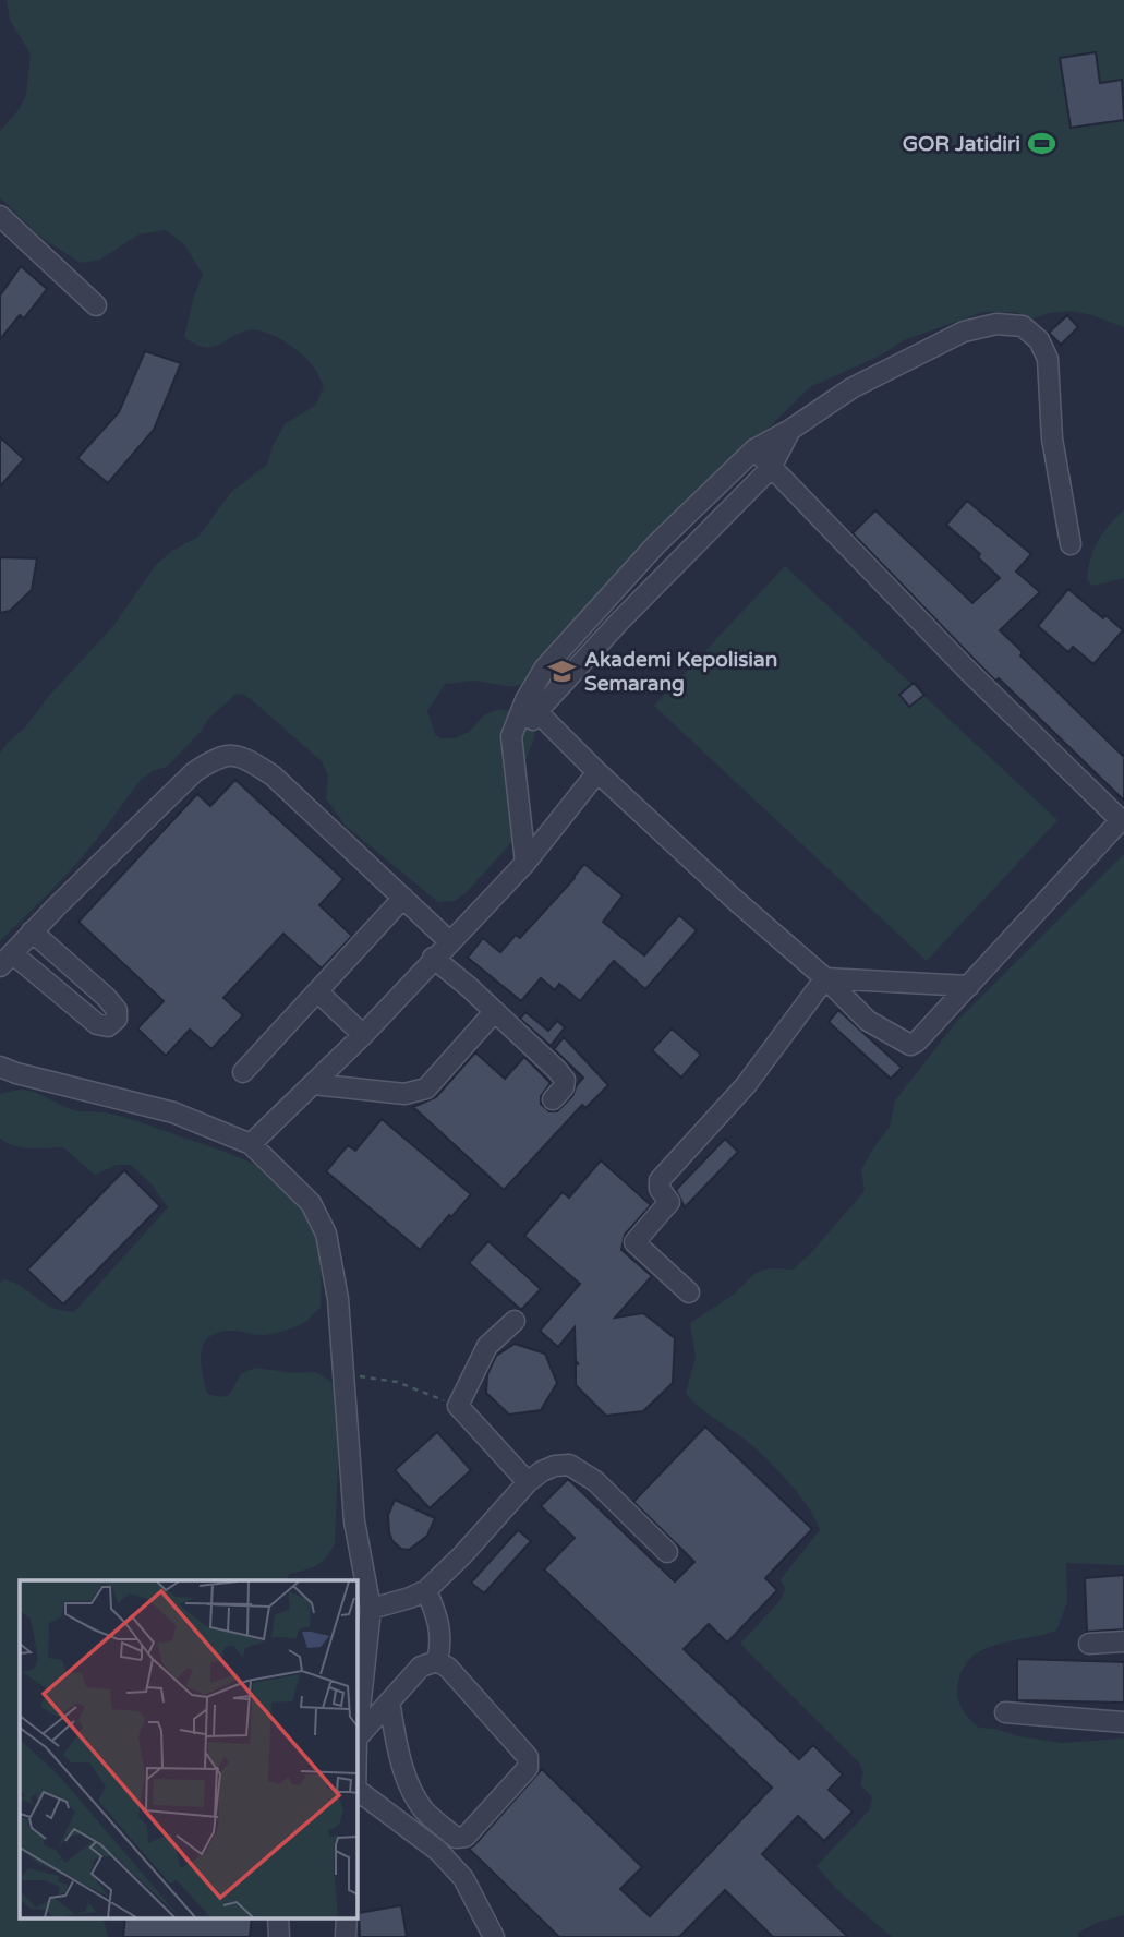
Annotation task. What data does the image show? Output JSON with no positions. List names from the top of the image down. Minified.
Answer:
{"places":{"sports":["GOR Jatidiri"],"school or university":["Akademi Kepolisian Semarang"]}}
